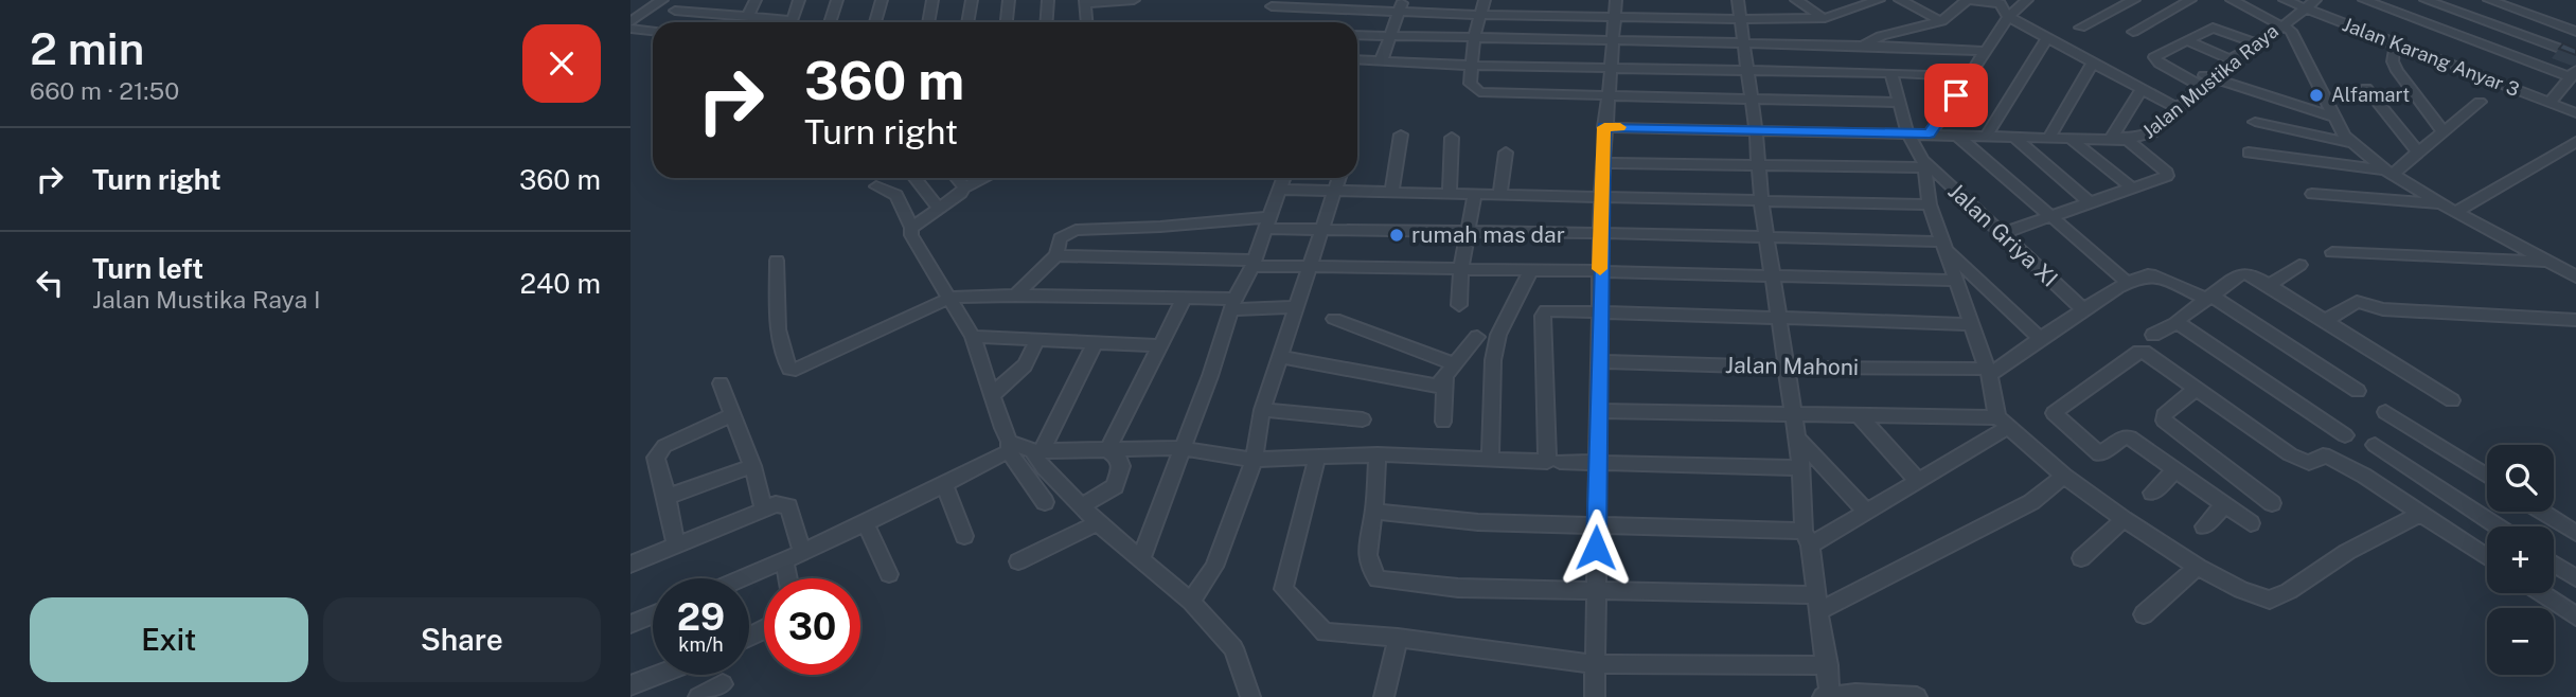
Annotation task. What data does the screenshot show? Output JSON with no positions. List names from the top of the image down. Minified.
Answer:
{"streets":{"street":["Jalan Karang Anyar 3","Jalan Mustika Raya","Jalan Griya XI","Jalan Mahoni"]},"places":["Alfamart","rumah mas dar"],"page":{"heading":["2 min","660 m · 21:50"],"turn":["360 m","Turn right"],"list":[{"name":"Turn right","value":"360 m"},{"name":"Turn left","note":"Jalan Mustika Raya I","value":"240 m"}],"map_buttons":["+","−"],"speed":"29 km/h","limit":"30","buttons":["Exit","Share"]}}
